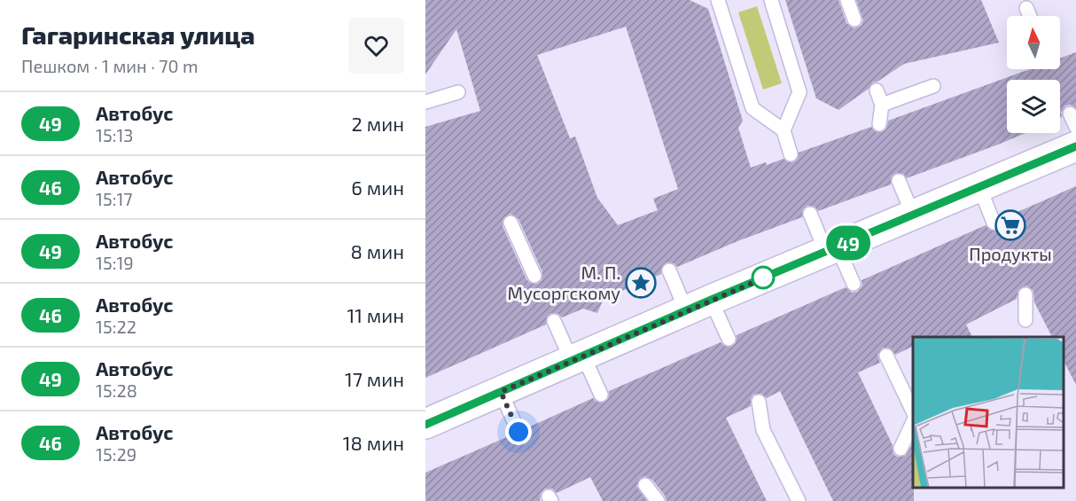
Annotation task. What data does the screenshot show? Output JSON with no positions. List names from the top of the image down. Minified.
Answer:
{"places":{"supermarket":["Продукты"],"place":["М. П. Мусоргскому"]},"lines":["bus line 49"],"north":"top","page":{"heading":["Гагаринская улица","Пешком · 1 мин · 70 m"],"on_map":"49","list":[{"mark":"49","name":"Автобус","note":"15:13","value":"2 мин"},{"mark":"46","name":"Автобус","note":"15:17","value":"6 мин"},{"mark":"49","name":"Автобус","note":"15:19","value":"8 мин"},{"mark":"46","name":"Автобус","note":"15:22","value":"11 мин"},{"mark":"49","name":"Автобус","note":"15:28","value":"17 мин"},{"mark":"46","name":"Автобус","note":"15:29","value":"18 мин"}]}}
